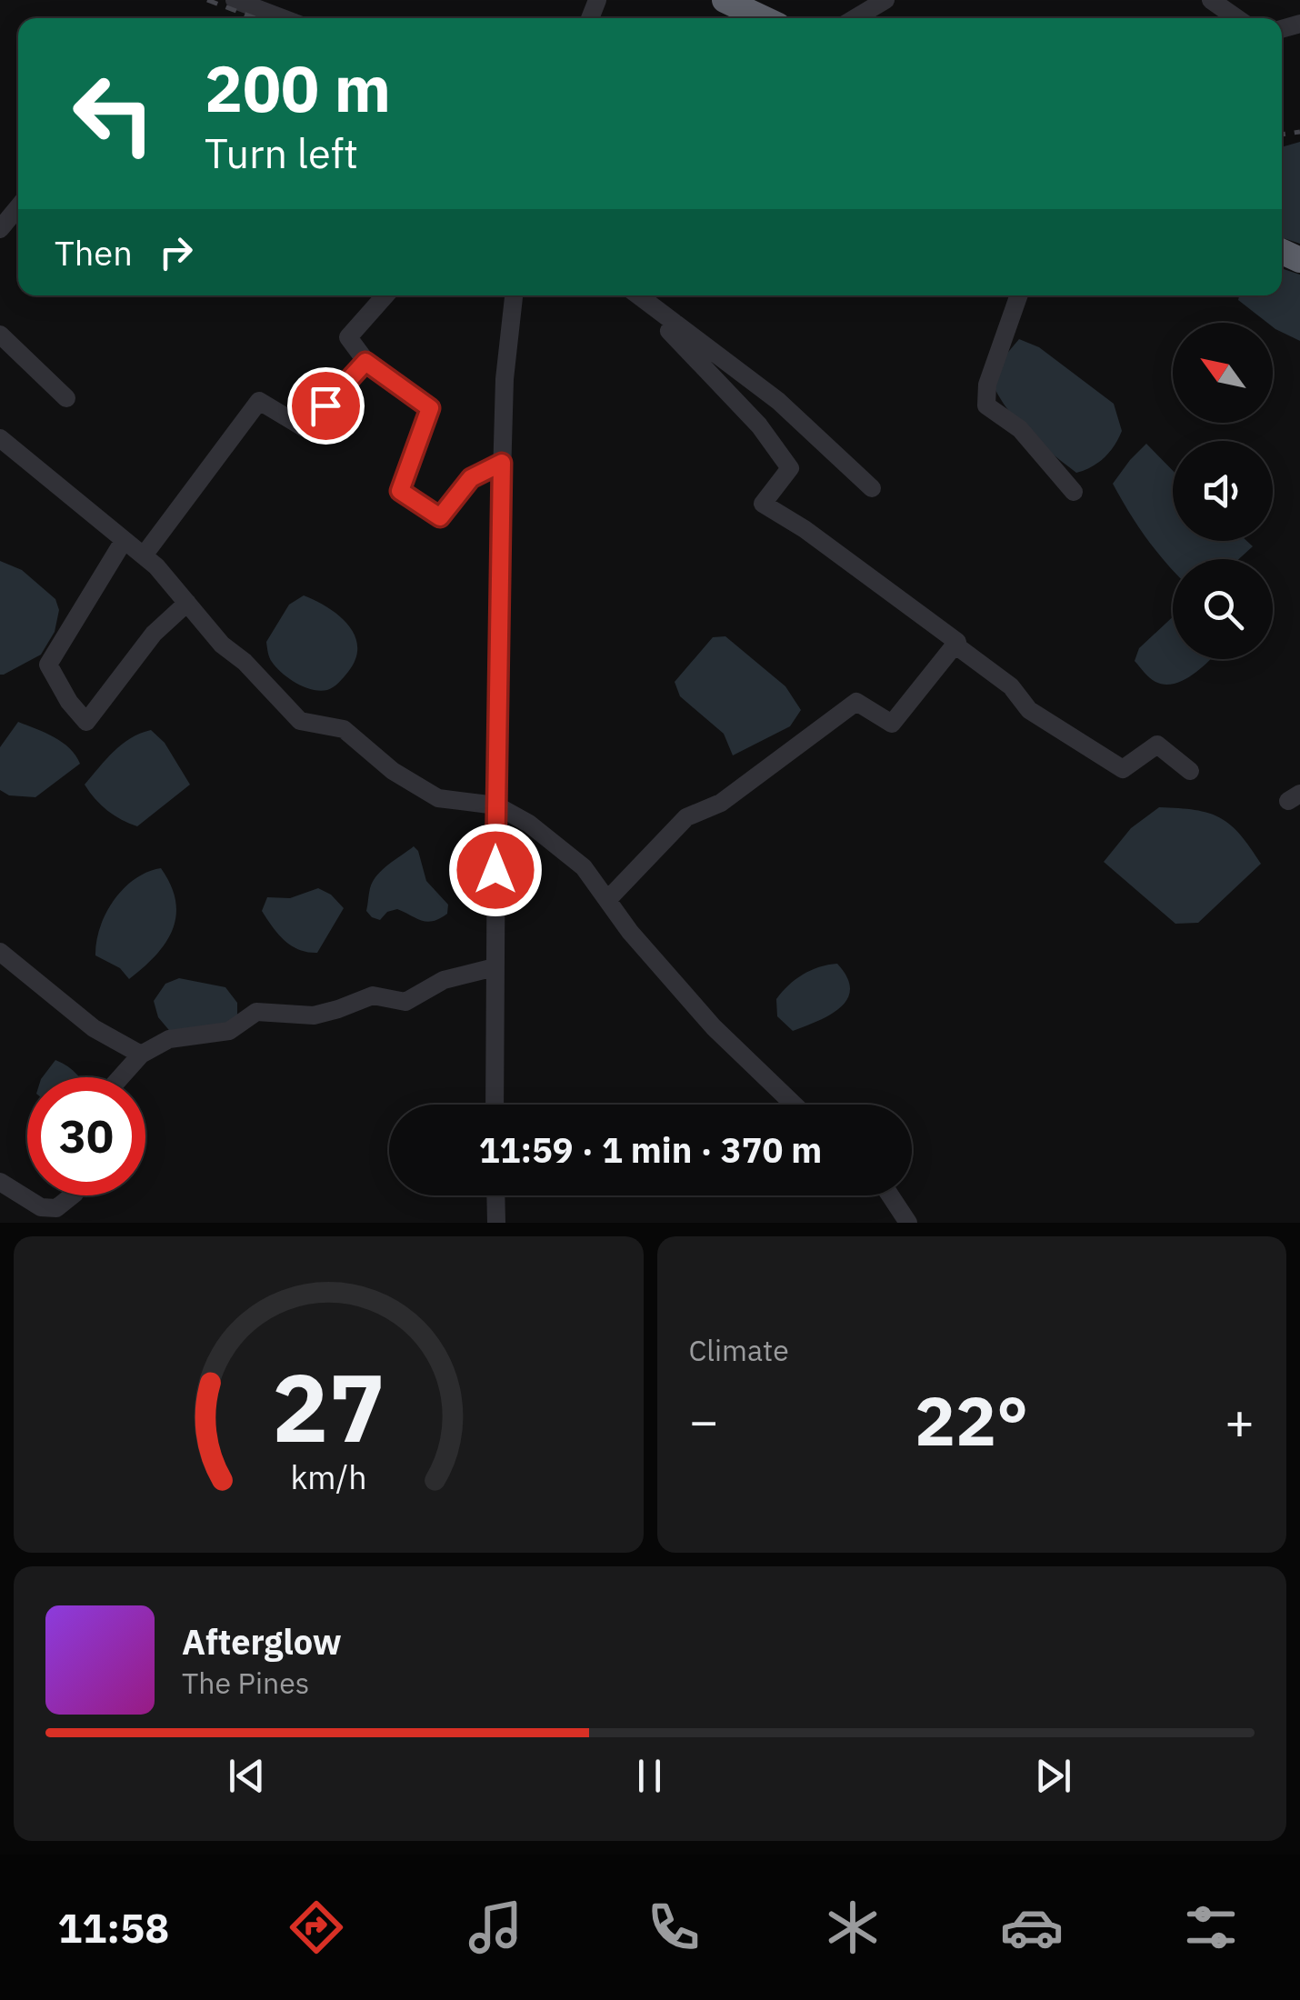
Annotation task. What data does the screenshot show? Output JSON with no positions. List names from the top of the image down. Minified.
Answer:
{"north":"top left","page":{"turn":["200 m","Turn left"],"then":"Then","limit":"30","trip":"11:59 · 1 min · 370 m","tile":"Climate","heat":["−","22°","+"],"song":["Afterglow","The Pines"],"tabs":"11:58","gauge":["27","km/h"]}}
